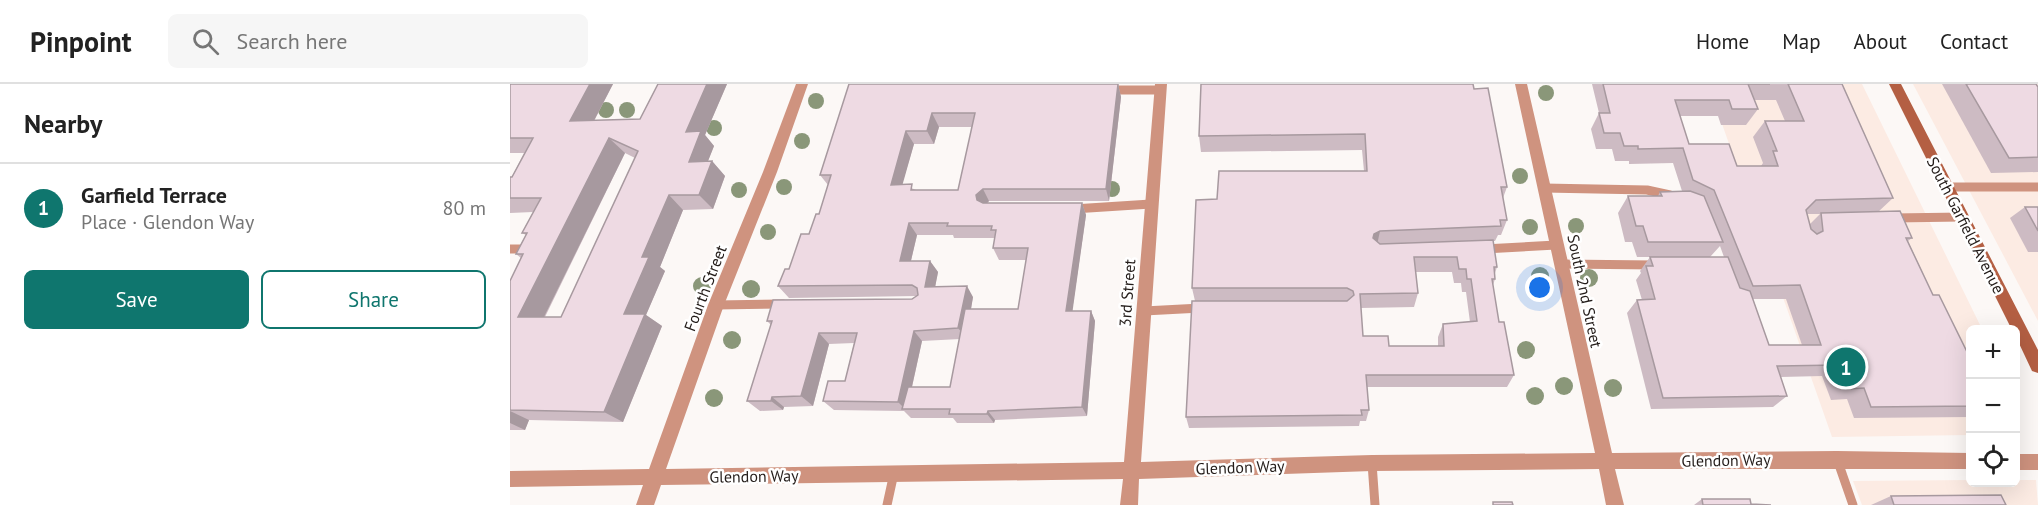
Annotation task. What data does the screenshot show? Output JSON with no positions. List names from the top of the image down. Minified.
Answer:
{"streets":{"main road":["South Garfield Avenue"],"street":["Fourth Street","South 2nd Street","3rd Street","Glendon Way"]},"crossings":[["Fourth Street","Glendon Way"],["South 2nd Street","Glendon Way"],["3rd Street","Glendon Way"]],"page":{"header":"Pinpoint","search":"Search here","nav":["Home","Map","About","Contact"],"heading":"Nearby","list":[{"mark":"1","name":"Garfield Terrace","note":"Place · Glendon Way","value":"80 m"}],"buttons":["Save","Share"],"map_buttons":["+","−"],"pins":"1"}}
